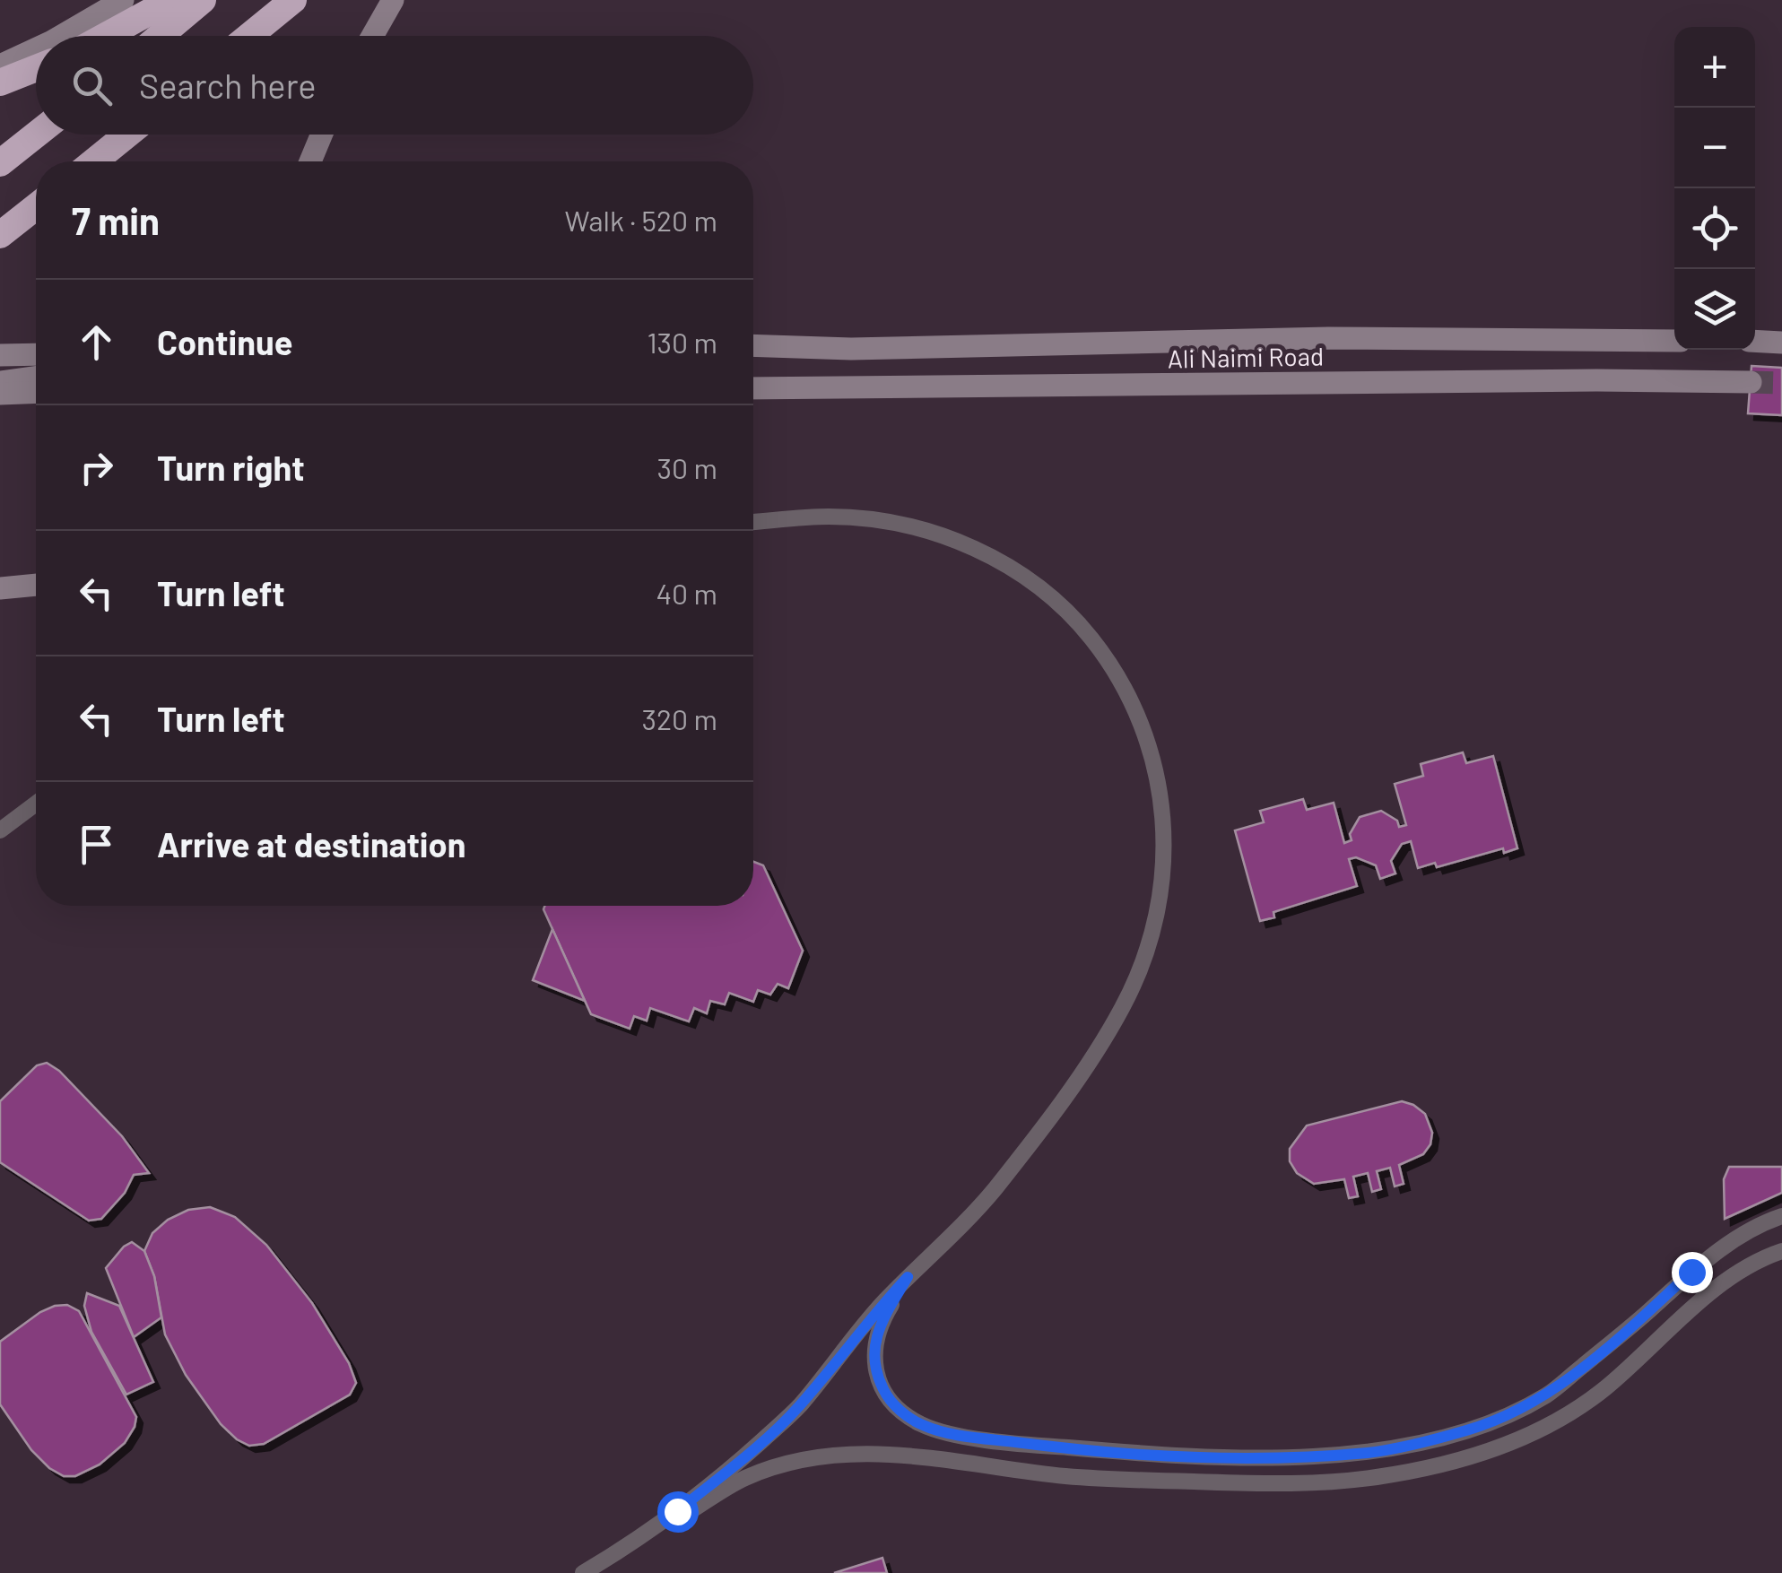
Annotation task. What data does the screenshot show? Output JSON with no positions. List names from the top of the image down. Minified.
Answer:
{"streets":{"main road":["Ali Naimi Road"]},"page":{"map_buttons":["+","−"],"search":"Search here","heading":["7 min","Walk · 520 m"],"list":[["Continue","130 m"],["Turn right","30 m"],["Turn left","40 m"],["Turn left","320 m"],"Arrive at destination"]}}
